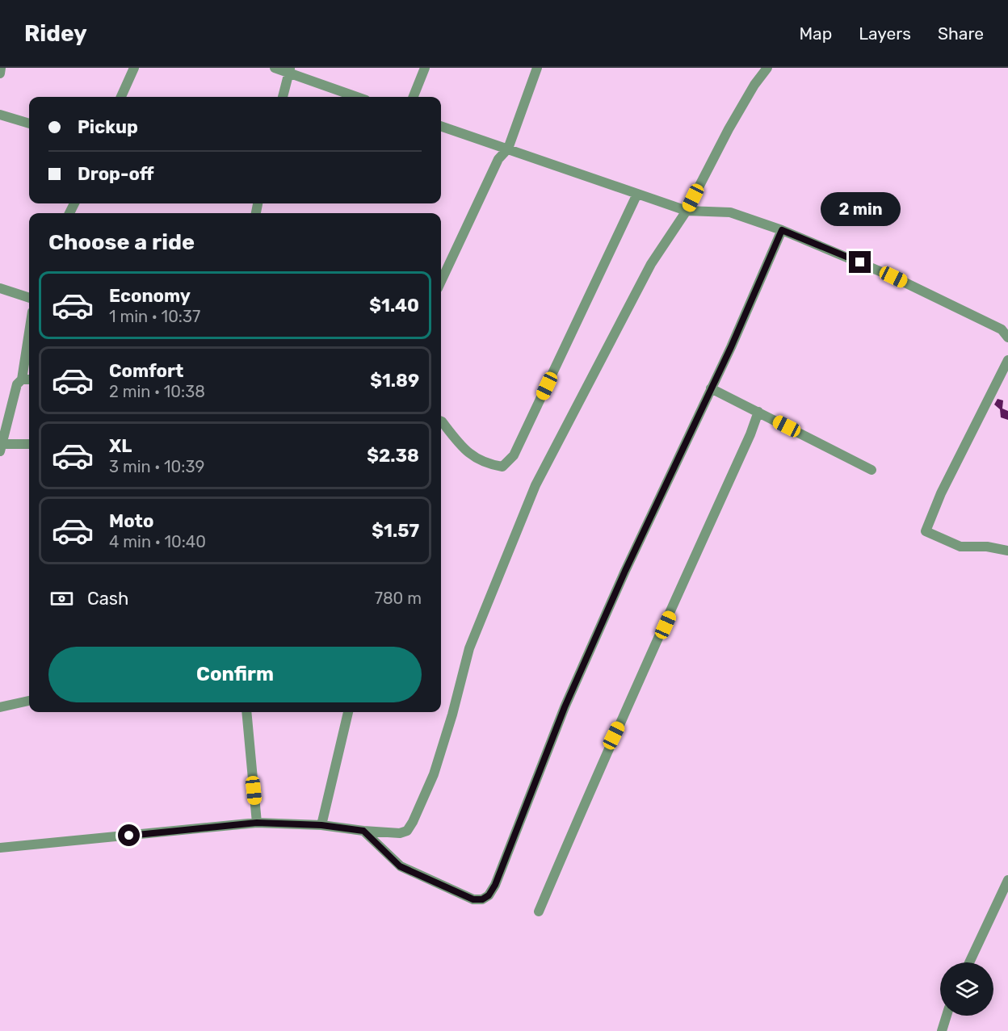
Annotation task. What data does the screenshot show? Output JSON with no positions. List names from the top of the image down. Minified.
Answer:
{"page":{"header":"Ridey","nav":["Map","Layers","Share"],"banner":["Pickup","Drop-off"],"bubble":"2 min","heading":"Choose a ride","list":[{"name":"Economy","note":"1 min · 10:37","value":"$1.40"},{"name":"Comfort","note":"2 min · 10:38","value":"$1.89"},{"name":"XL","note":"3 min · 10:39","value":"$2.38"},{"name":"Moto","note":"4 min · 10:40","value":"$1.57"}],"pay":["Cash","780 m"],"buttons":"Confirm"}}
